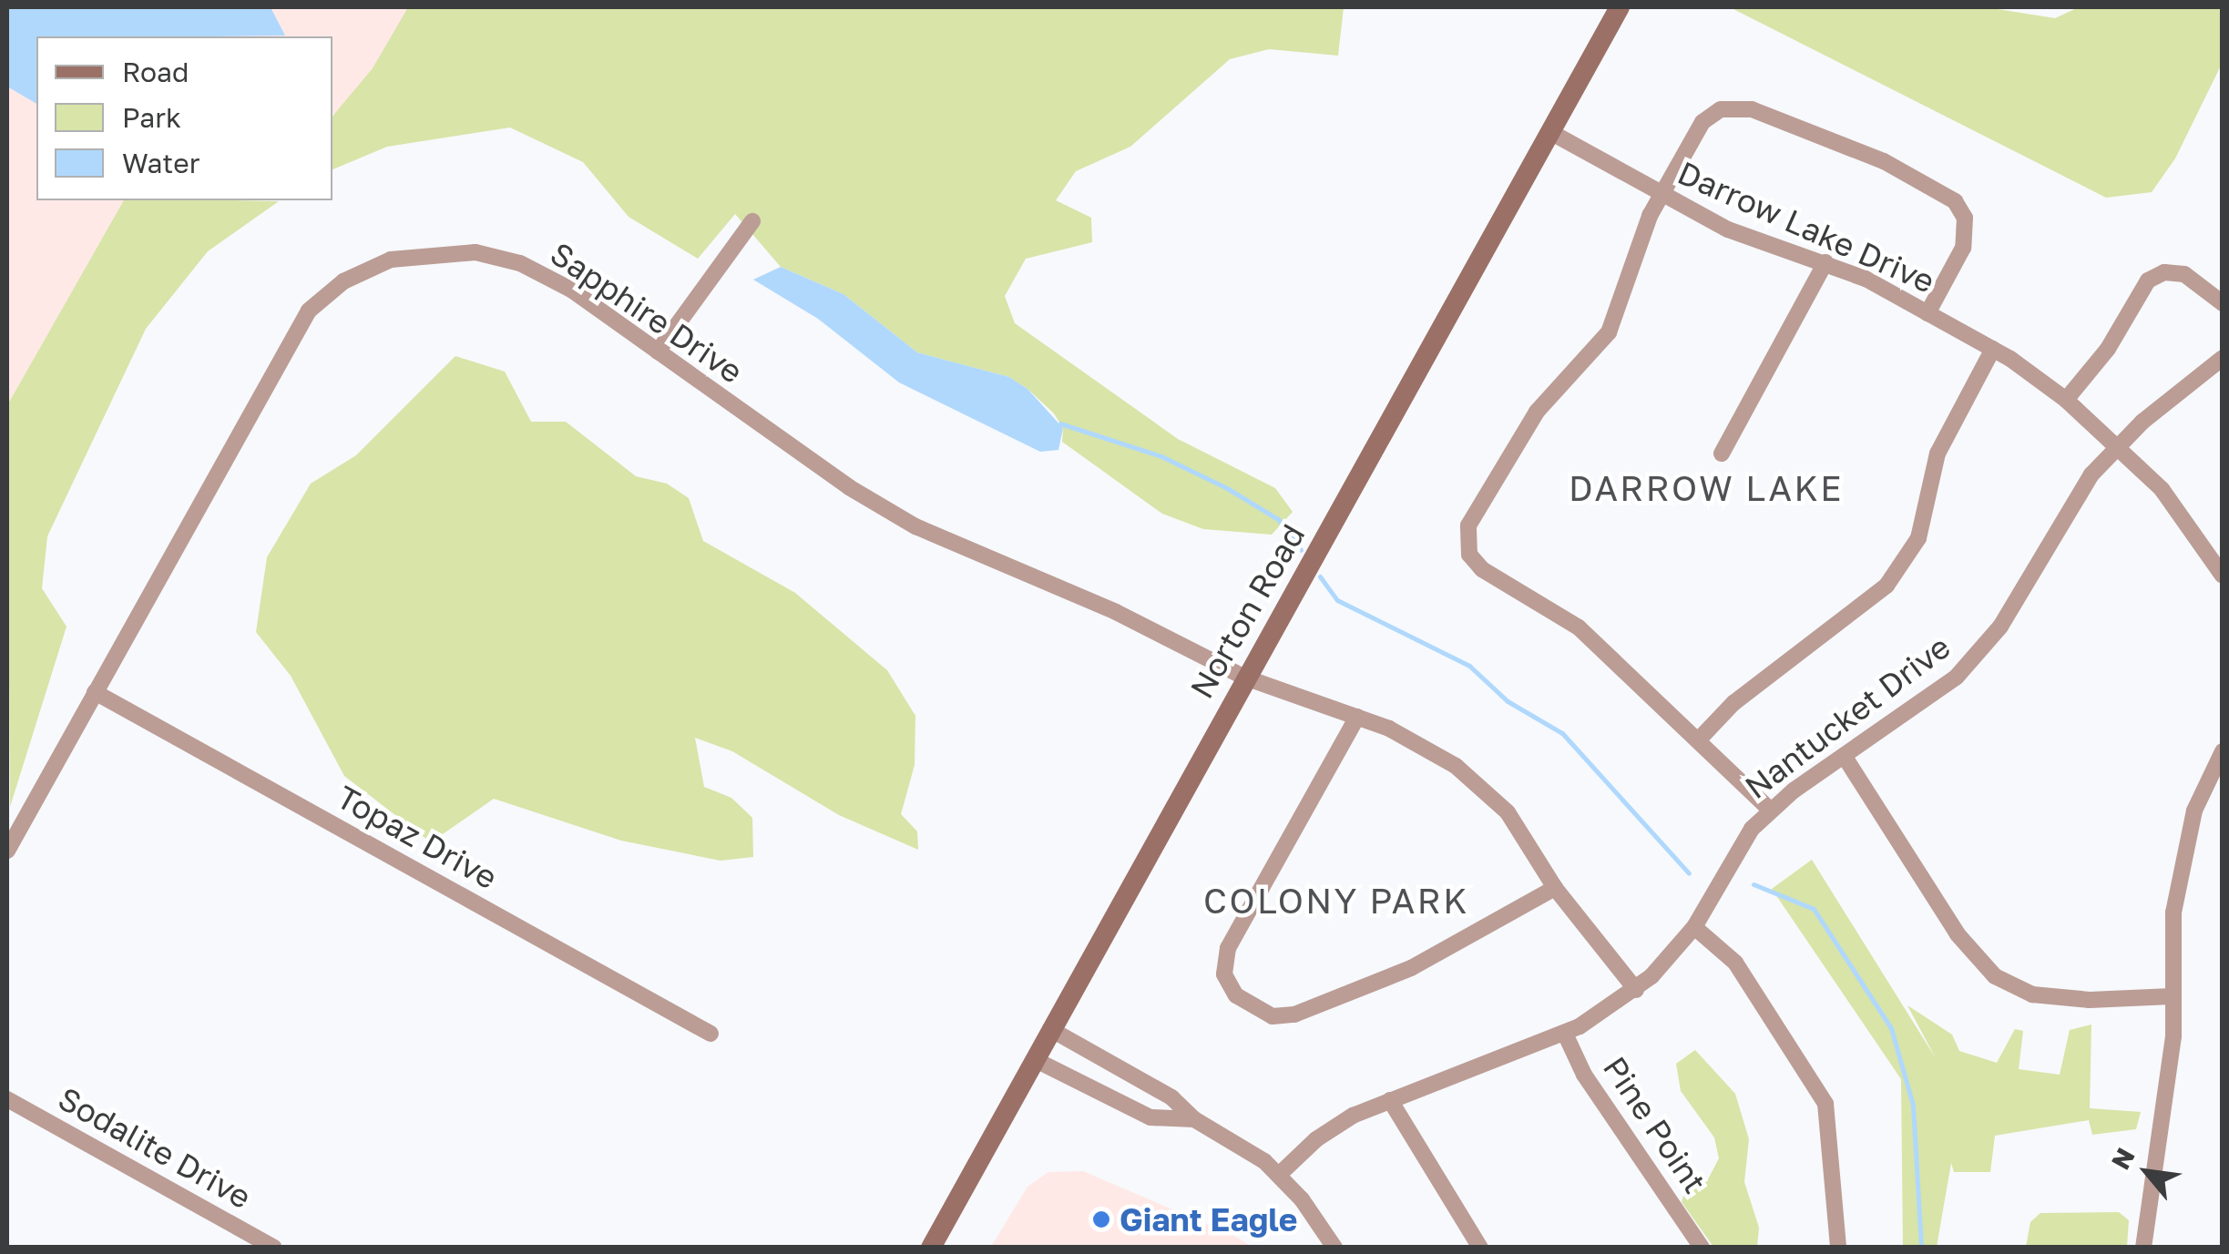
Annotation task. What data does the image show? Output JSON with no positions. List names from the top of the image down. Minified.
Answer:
{"streets":{"street":["Darrow Lake Drive","Sapphire Drive","Norton Road","Nantucket Drive","Topaz Drive","Pine Point","Sodalite Drive"]},"crossings":[["Darrow Lake Drive","Norton Road"],["Darrow Lake Drive","Nantucket Drive"],["Sapphire Drive","Norton Road"],["Sapphire Drive","Nantucket Drive"],["Sapphire Drive","Topaz Drive"],["Nantucket Drive","Pine Point"]],"districts":["DARROW LAKE","COLONY PARK"],"places":["Giant Eagle"],"legend":["Road","Park","Water"],"north":"top left"}
